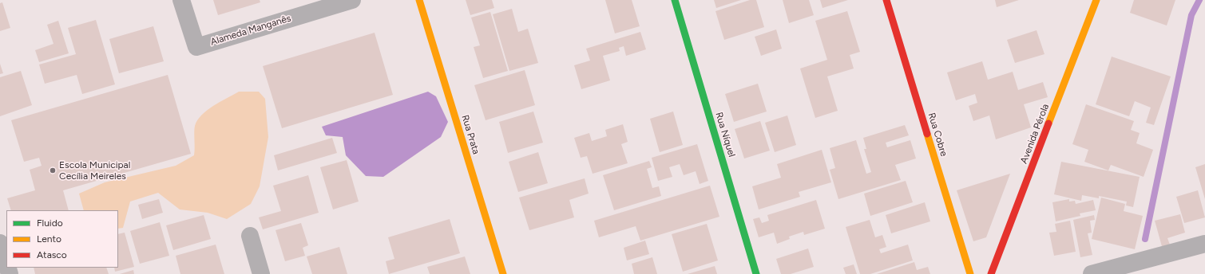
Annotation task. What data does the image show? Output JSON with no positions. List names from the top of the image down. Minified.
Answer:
{"streets":{"street":["Alameda Manganês","Avenida Pérola","Rua Prata","Rua Níquel","Rua Cobre"]},"places":["Escola Municipal Cecília Meireles"],"legend":["Fluido","Lento","Atasco"]}
